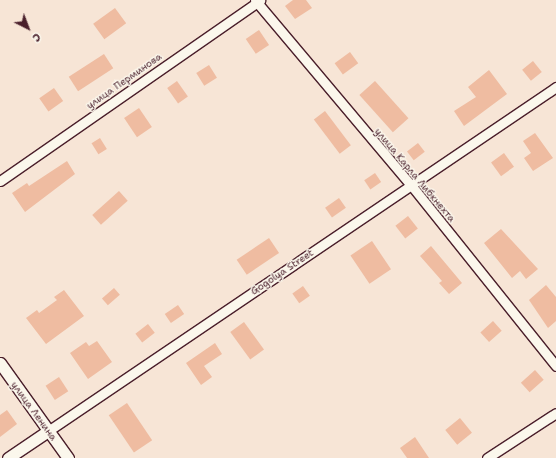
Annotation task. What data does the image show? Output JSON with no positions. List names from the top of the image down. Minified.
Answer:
{"streets":{"street":["улица Перминова","улица Карла Либкнехта","Gogolya Street","улица Ленина"]},"crossings":[["улица Перминова","улица Карла Либкнехта"],["улица Карла Либкнехта","Gogolya Street"],["Gogolya Street","улица Ленина"]],"north":"bottom right"}
